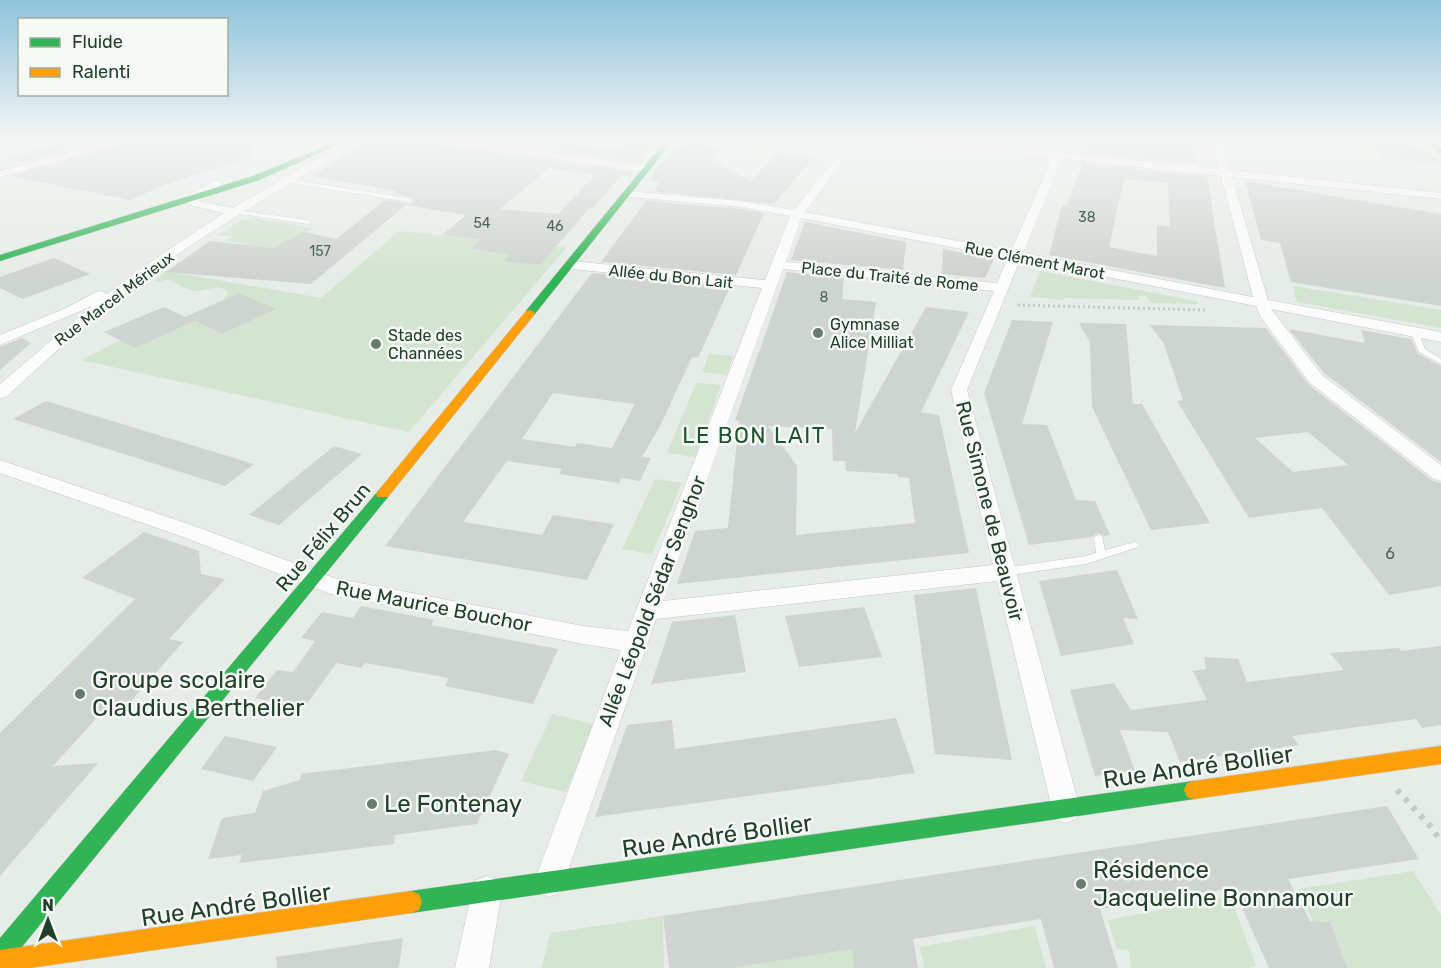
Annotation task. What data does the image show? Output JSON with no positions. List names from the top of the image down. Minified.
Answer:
{"streets":{"street":["Rue Clément Marot","Allée du Bon Lait","Place du Traité de Rome","Rue Marcel Mérieux","Rue Simone de Beauvoir","Rue Félix Brun","Allée Léopold Sédar Senghor","Rue Maurice Bouchor","Rue André Bollier"]},"crossings":[["Rue Clément Marot","Rue Simone de Beauvoir"],["Rue Clément Marot","Rue Félix Brun"],["Rue Clément Marot","Allée Léopold Sédar Senghor"],["Allée du Bon Lait","Place du Traité de Rome"],["Allée du Bon Lait","Rue Félix Brun"],["Allée du Bon Lait","Allée Léopold Sédar Senghor"],["Place du Traité de Rome","Rue Simone de Beauvoir"],["Place du Traité de Rome","Allée Léopold Sédar Senghor"],["Rue Simone de Beauvoir","Rue André Bollier"],["Rue Félix Brun","Rue Maurice Bouchor"],["Allée Léopold Sédar Senghor","Rue Maurice Bouchor"],["Allée Léopold Sédar Senghor","Rue André Bollier"]],"districts":["LE BON LAIT"],"places":["Gymnase Alice Milliat","Stade des Channées","Groupe scolaire Claudius Berthelier","Le Fontenay","Résidence Jacqueline Bonnamour"],"house_numbers":["38","54","46","157","8","6"],"legend":["Fluide","Ralenti"],"north":"top"}
